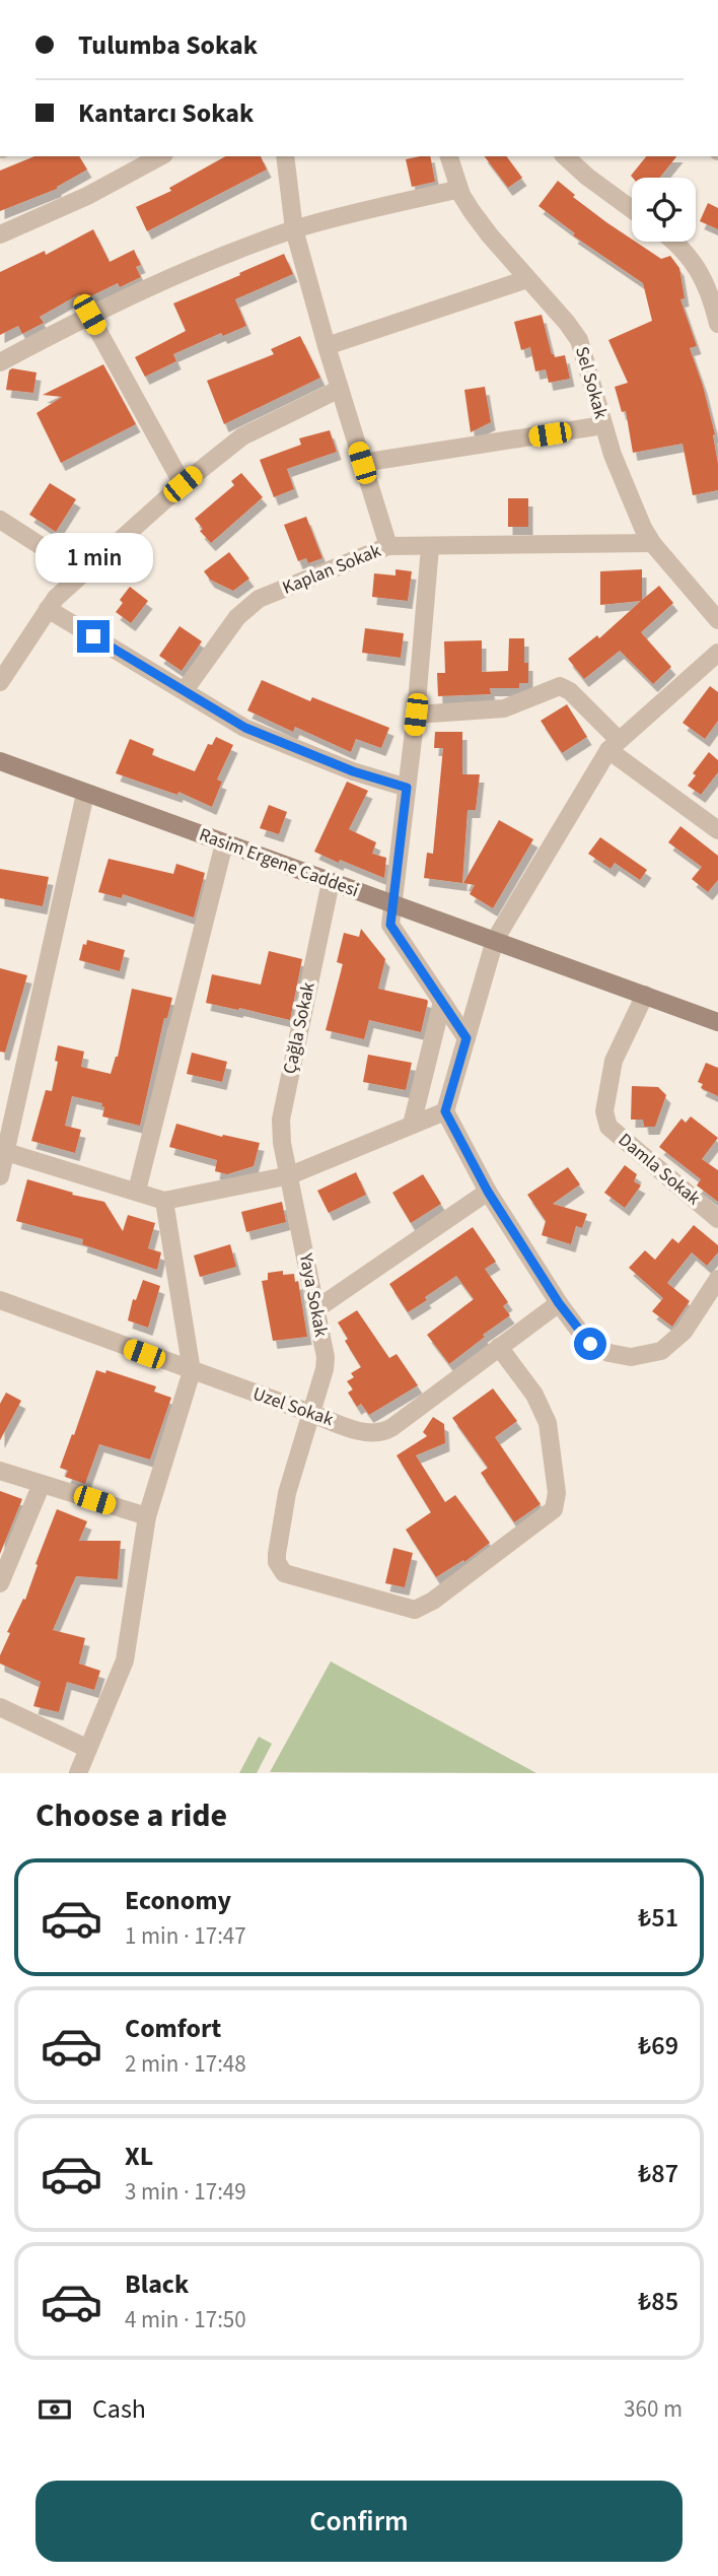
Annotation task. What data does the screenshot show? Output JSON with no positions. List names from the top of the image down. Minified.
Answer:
{"streets":{"main road":["Rasim Ergene Caddesi"],"street":["Sel Sokak","Kaplan Sokak","Çağla Sokak","Damla Sokak","Yaya Sokak","Uzel Sokak"]},"crossings":[["Sel Sokak","Kaplan Sokak"],["Rasim Ergene Caddesi","Çağla Sokak"],["Rasim Ergene Caddesi","Damla Sokak"],["Çağla Sokak","Yaya Sokak"],["Yaya Sokak","Uzel Sokak"]],"page":{"banner":["Tulumba Sokak","Kantarcı Sokak"],"bubble":"1 min","heading":"Choose a ride","list":[{"name":"Economy","note":"1 min · 17:47","value":"₺51"},{"name":"Comfort","note":"2 min · 17:48","value":"₺69"},{"name":"XL","note":"3 min · 17:49","value":"₺87"},{"name":"Black","note":"4 min · 17:50","value":"₺85"}],"pay":["Cash","360 m"],"buttons":"Confirm"}}
